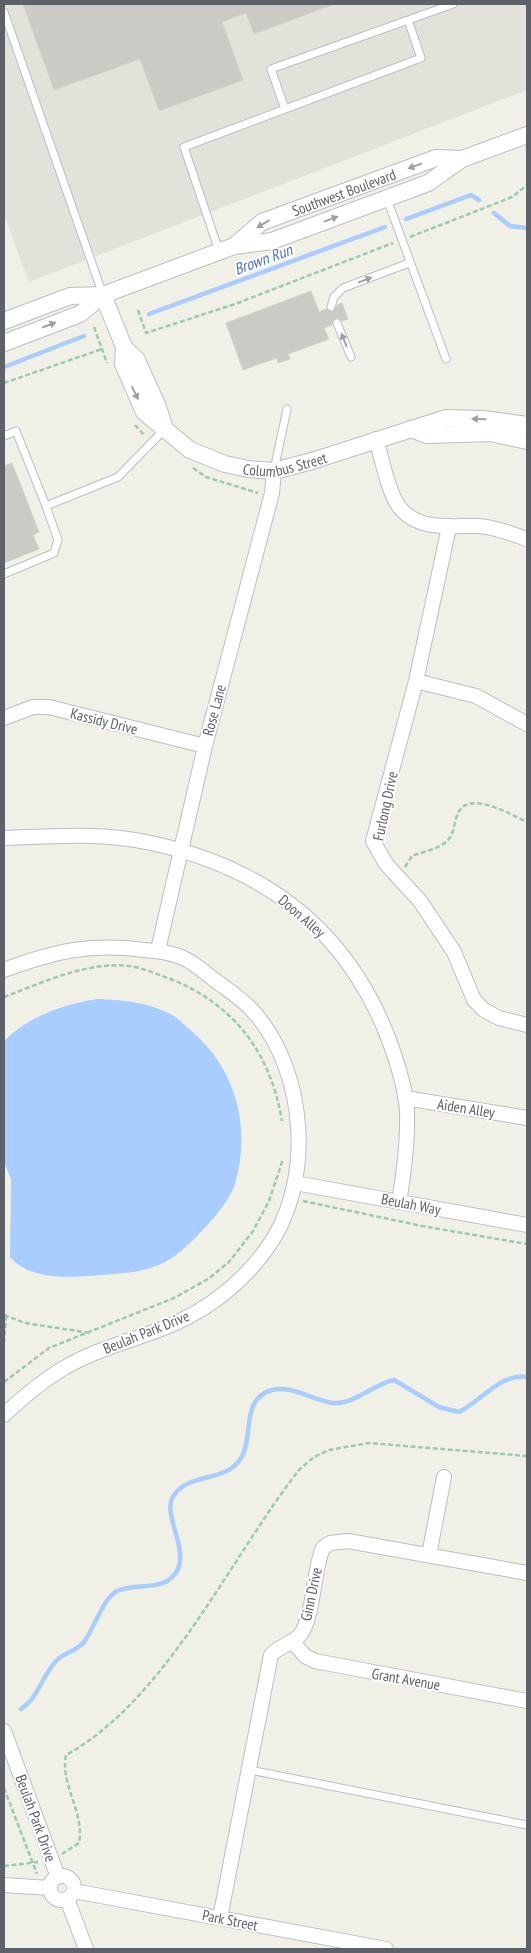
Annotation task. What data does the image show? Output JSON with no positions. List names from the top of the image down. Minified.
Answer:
{"streets":{"street":["Southwest Boulevard","Columbus Street","Rose Lane","Kassidy Drive","Furlong Drive","Doon Alley","Aiden Alley","Beulah Way","Beulah Park Drive","Ginn Drive","Grant Avenue","Park Street"]},"crossings":[["Columbus Street","Rose Lane"],["Rose Lane","Kassidy Drive"],["Rose Lane","Doon Alley"],["Rose Lane","Beulah Park Drive"],["Doon Alley","Aiden Alley"],["Doon Alley","Beulah Way"],["Beulah Way","Beulah Park Drive"],["Ginn Drive","Grant Avenue"],["Ginn Drive","Park Street"]],"water":["Brown Run"]}
